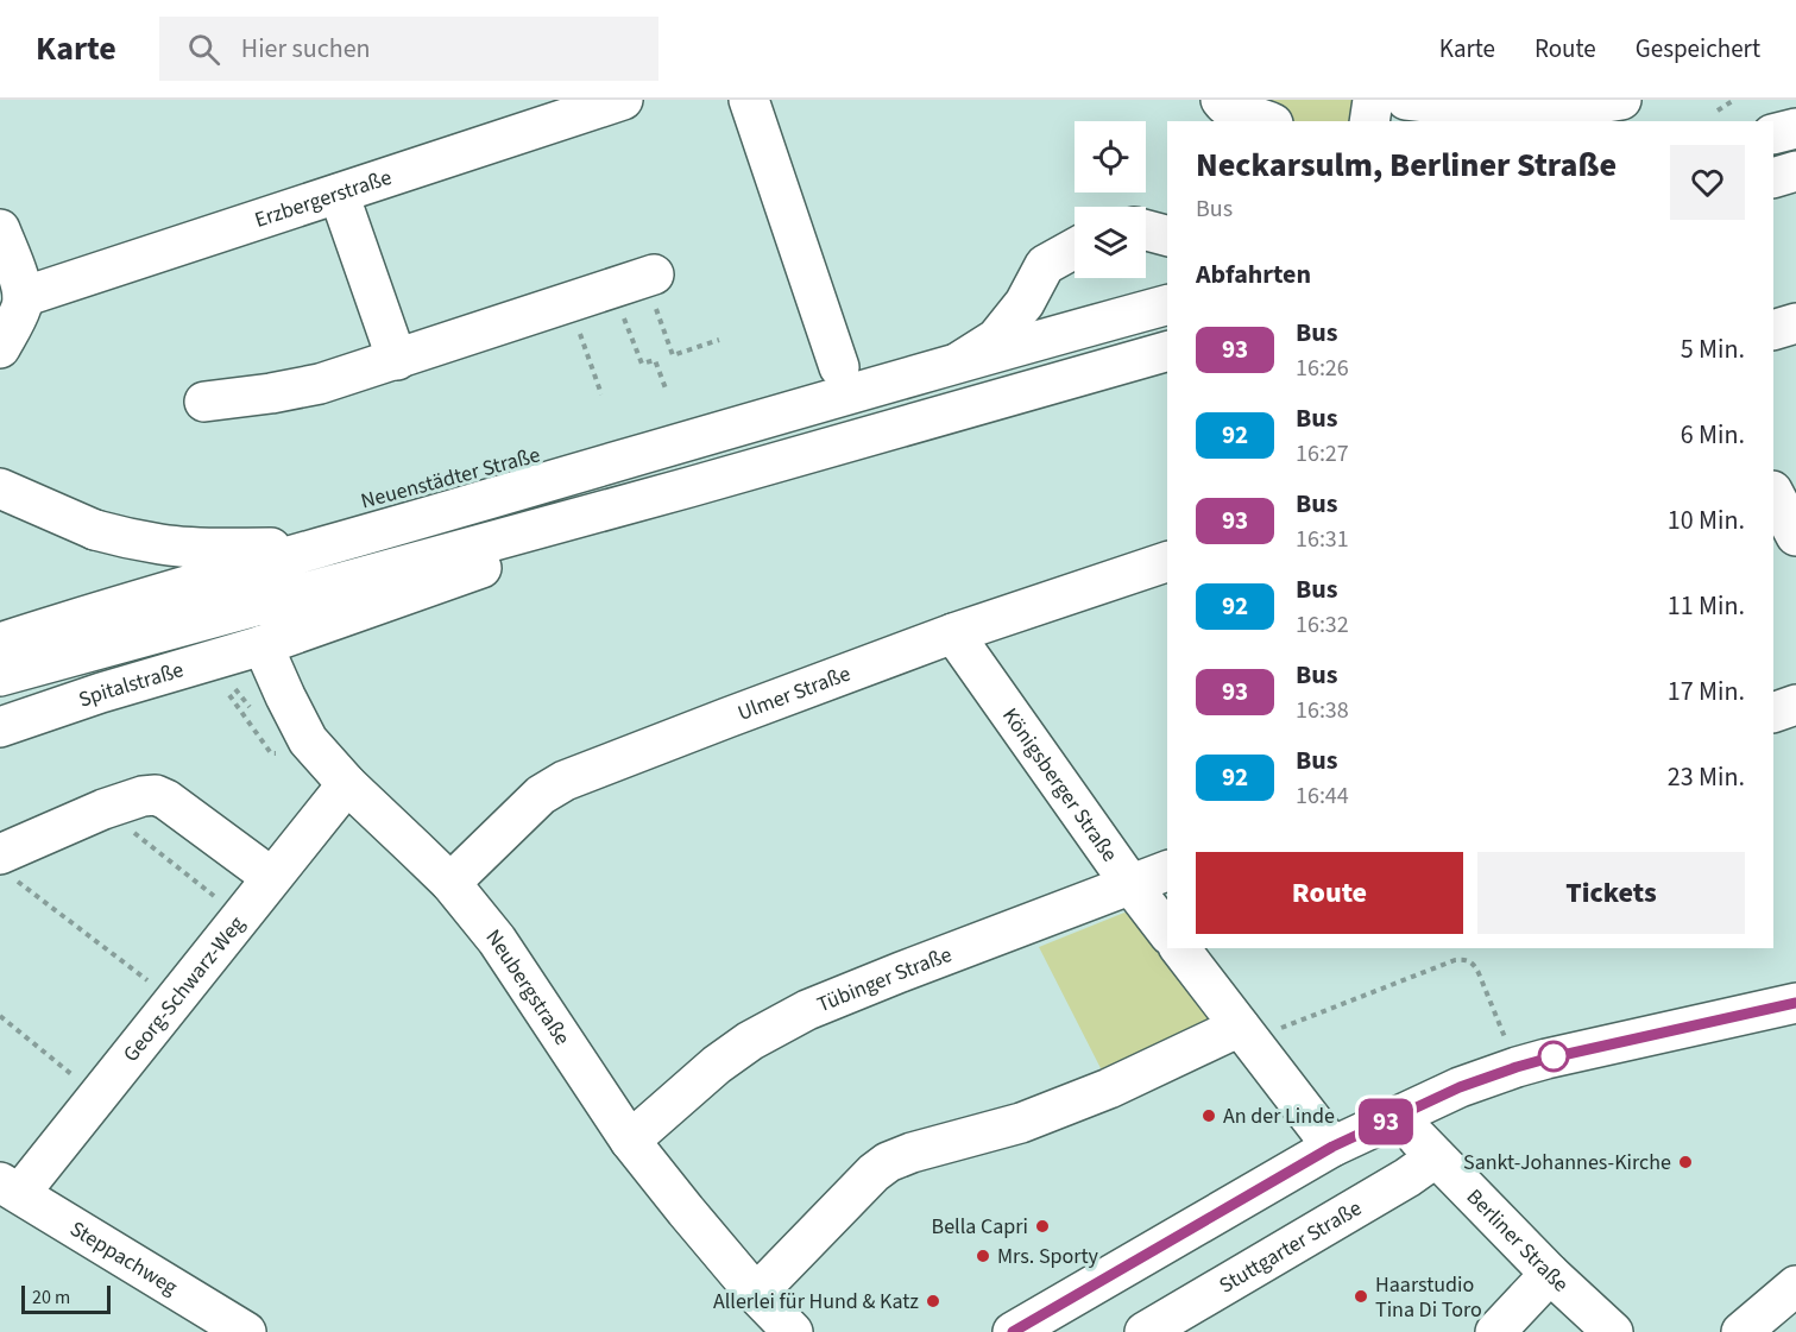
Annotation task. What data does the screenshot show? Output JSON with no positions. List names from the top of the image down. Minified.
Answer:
{"streets":{"main road":["Erzbergerstraße","Spitalstraße","Ulmer Straße","Königsberger Straße","Tübinger Straße","Neubergstraße","Georg-Schwarz-Weg","Berliner Straße","Stuttgarter Straße","Steppachweg"]},"crossings":[["Spitalstraße","Neubergstraße"],["Ulmer Straße","Königsberger Straße"],["Ulmer Straße","Neubergstraße"],["Königsberger Straße","Tübinger Straße"],["Tübinger Straße","Neubergstraße"],["Neubergstraße","Georg-Schwarz-Weg"],["Georg-Schwarz-Weg","Steppachweg"],["Berliner Straße","Stuttgarter Straße"]],"places":["An der Linde","Sankt-Johannes-Kirche","Bella Capri","Mrs. Sporty","Haarstudio Tina Di Toro","Allerlei für Hund & Katz"],"lines":["bus line 93"],"scale_bar":"20 m","page":{"header":"Karte","search":"Hier suchen","nav":["Karte","Route","Gespeichert"],"on_map":"93","heading":[["Neckarsulm, Berliner Straße","Bus"],"Abfahrten"],"list":[{"mark":"93","name":"Bus","note":"16:26","value":"5 Min."},{"mark":"92","name":"Bus","note":"16:27","value":"6 Min."},{"mark":"93","name":"Bus","note":"16:31","value":"10 Min."},{"mark":"92","name":"Bus","note":"16:32","value":"11 Min."},{"mark":"93","name":"Bus","note":"16:38","value":"17 Min."},{"mark":"92","name":"Bus","note":"16:44","value":"23 Min."}],"buttons":["Route","Tickets"],"scale":"20 m"}}
